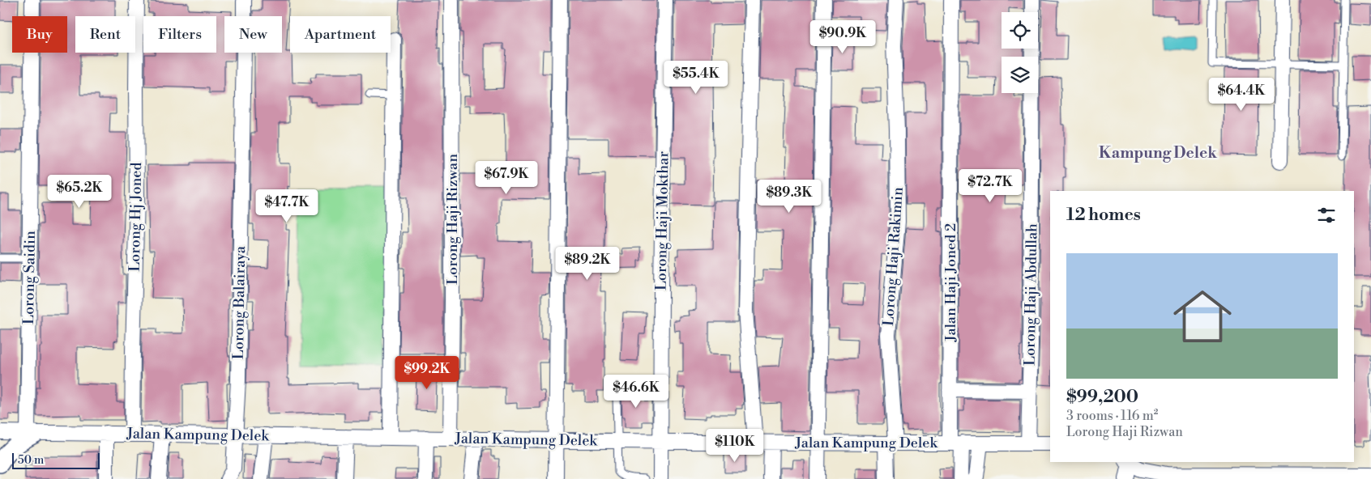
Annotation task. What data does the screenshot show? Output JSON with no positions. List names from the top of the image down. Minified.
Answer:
{"streets":{"street":["Lorong Hj Joned","Lorong Haji Rizwan","Lorong Haji Mokthar","Lorong Haji Rakimin","Lorong Saidin","Jalan Haji Joned 2","Lorong Haji Abdullah","Lorong Balairaya","Jalan Kampung Delek"]},"crossings":[["Lorong Hj Joned","Jalan Kampung Delek"],["Lorong Haji Rizwan","Jalan Kampung Delek"],["Lorong Haji Mokthar","Jalan Kampung Delek"],["Lorong Haji Rakimin","Jalan Kampung Delek"],["Lorong Saidin","Jalan Kampung Delek"],["Jalan Haji Joned 2","Jalan Kampung Delek"],["Lorong Haji Abdullah","Jalan Kampung Delek"],["Lorong Balairaya","Jalan Kampung Delek"]],"districts":["Kampung Delek"],"scale_bar":"50 m","page":{"chip":["Buy","Rent","Filters","New","Apartment"],"price":["$90.9K","$55.4K","$64.4K","$67.9K","$72.7K","$65.2K","$89.3K","$47.7K","$89.2K","$99.2K","$46.6K","$110K"],"heading":"12 homes","list":[{"name":"$99,200","note":"3 rooms · 116 m² · Lorong Haji Rizwan"}],"scale":"50 m"}}
